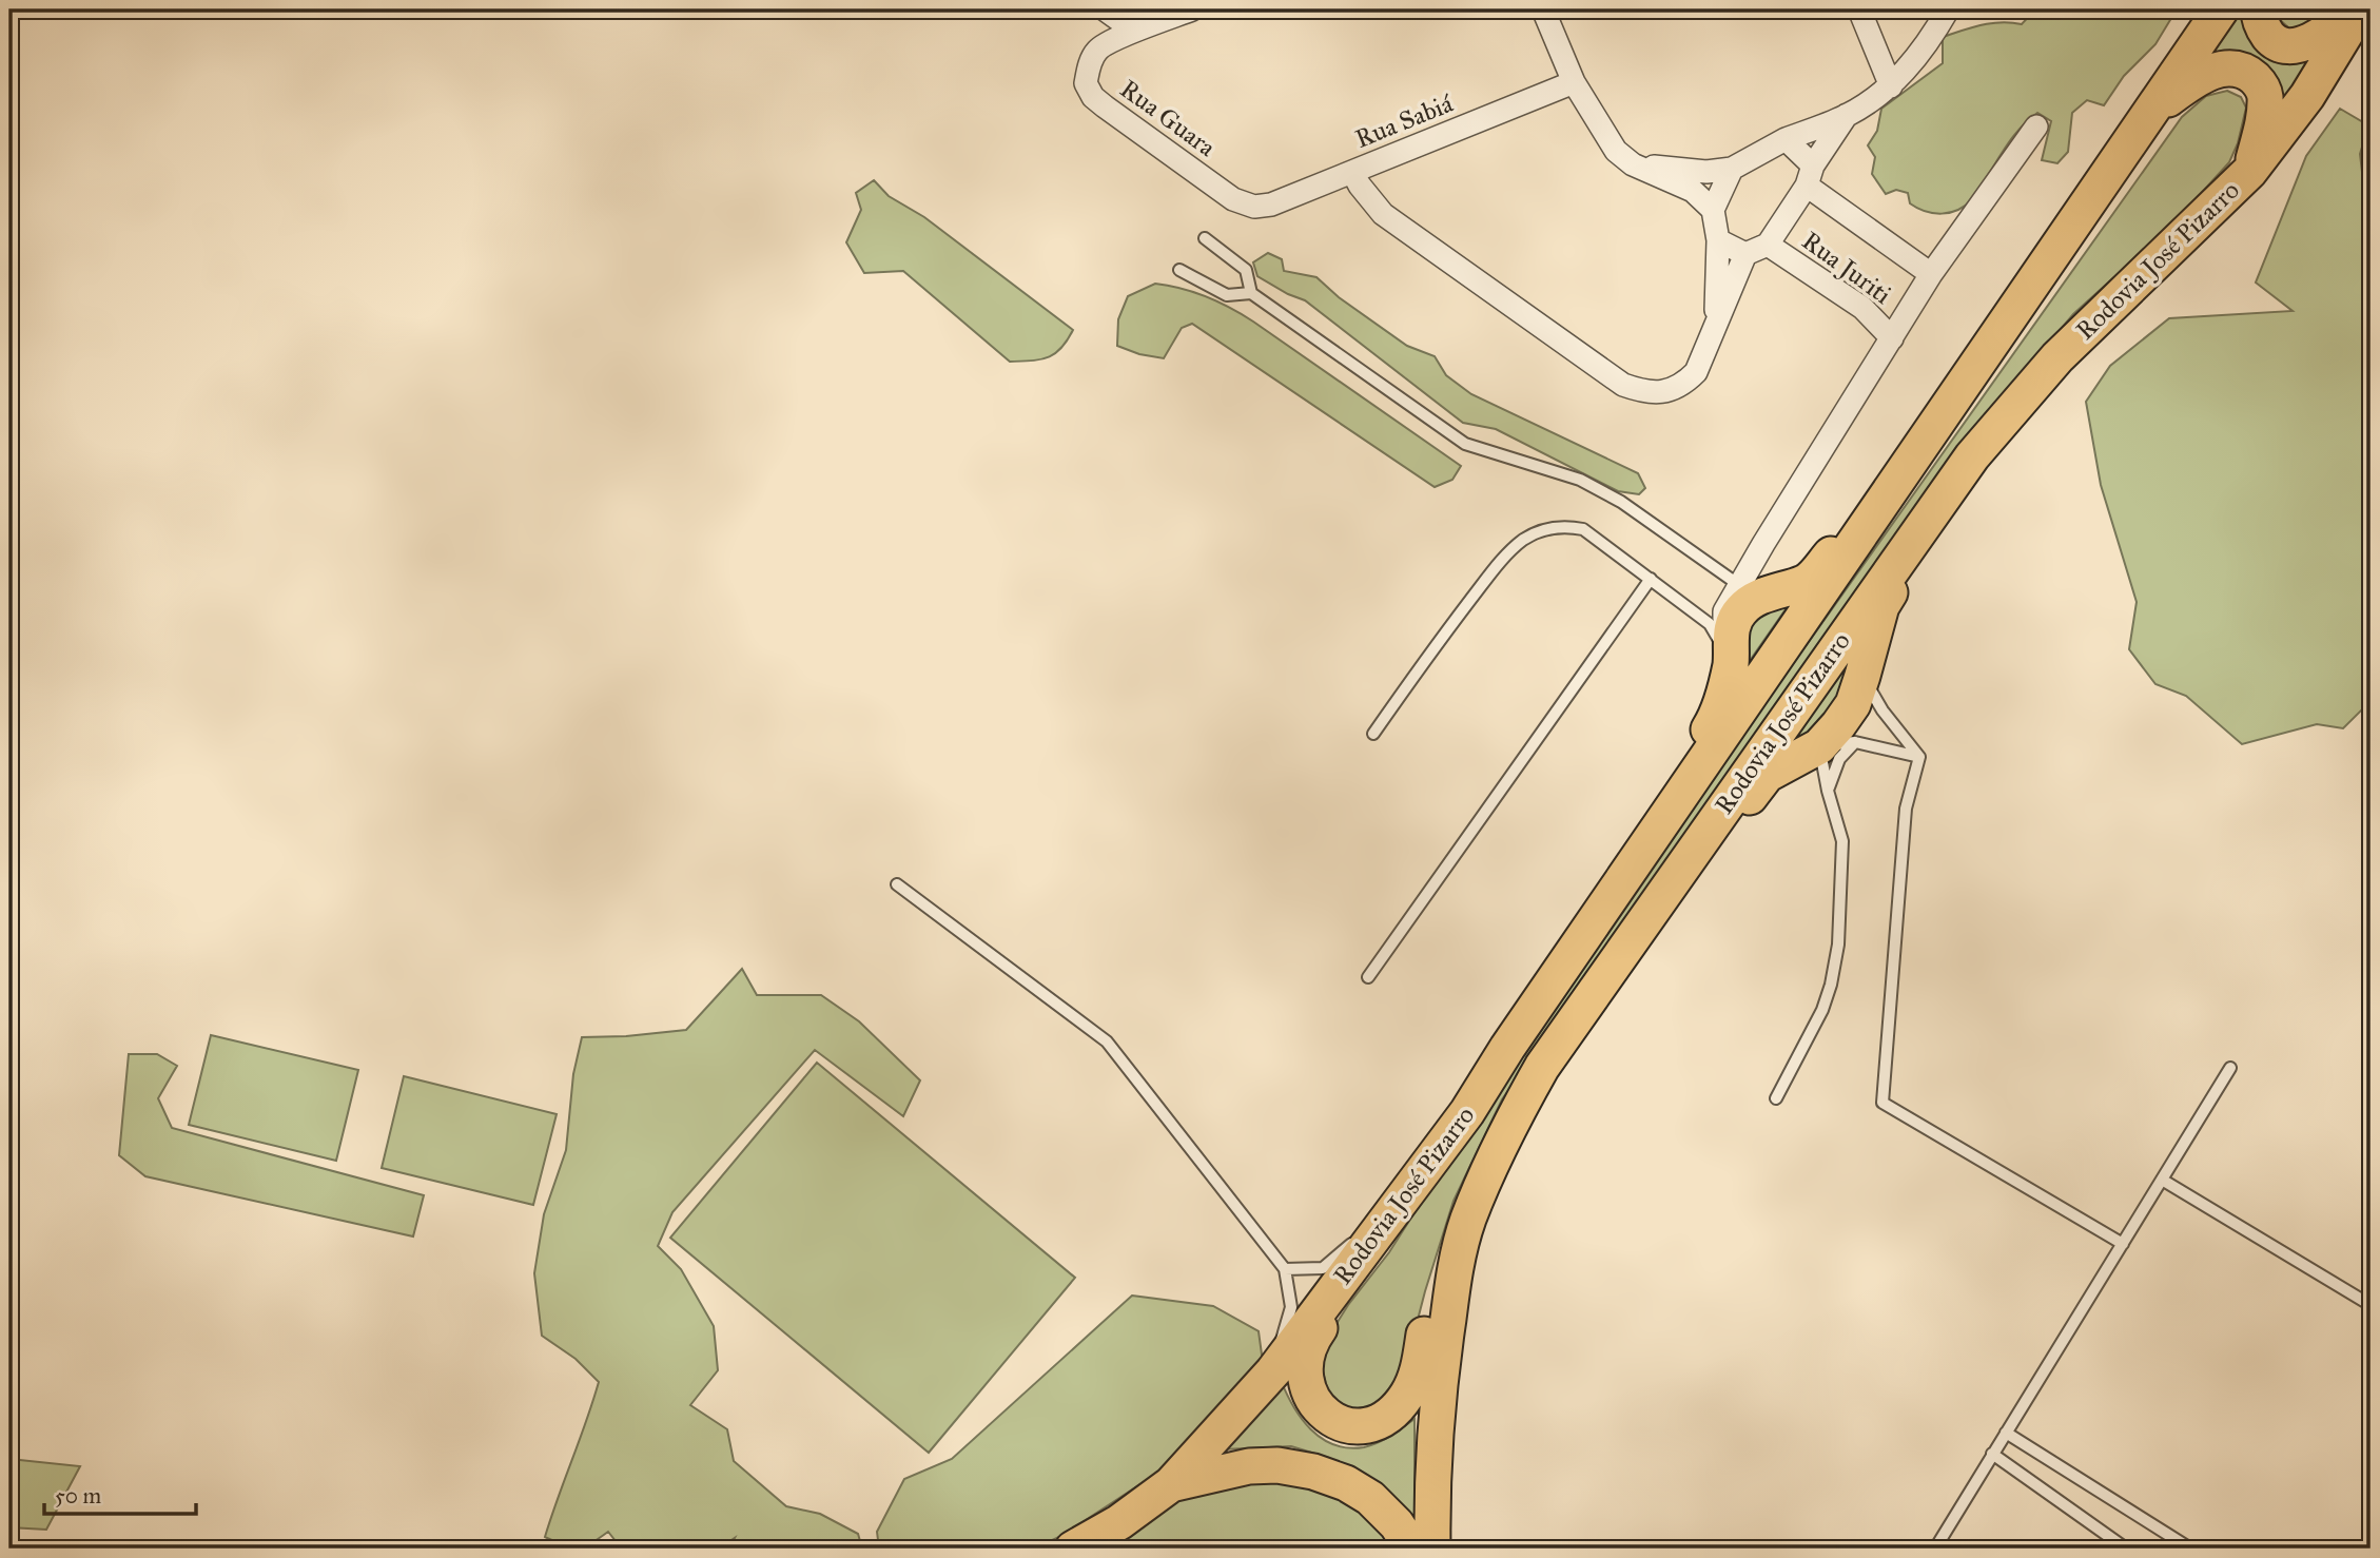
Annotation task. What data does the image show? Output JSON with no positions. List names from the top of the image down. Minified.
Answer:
{"streets":{"main road":["Rodovia José Pizarro"],"street":["Rua Guara","Rua Sabiá","Rua Juriti"]},"crossings":[["Rua Guara","Rua Sabiá"]],"scale_bar":"50 m"}
